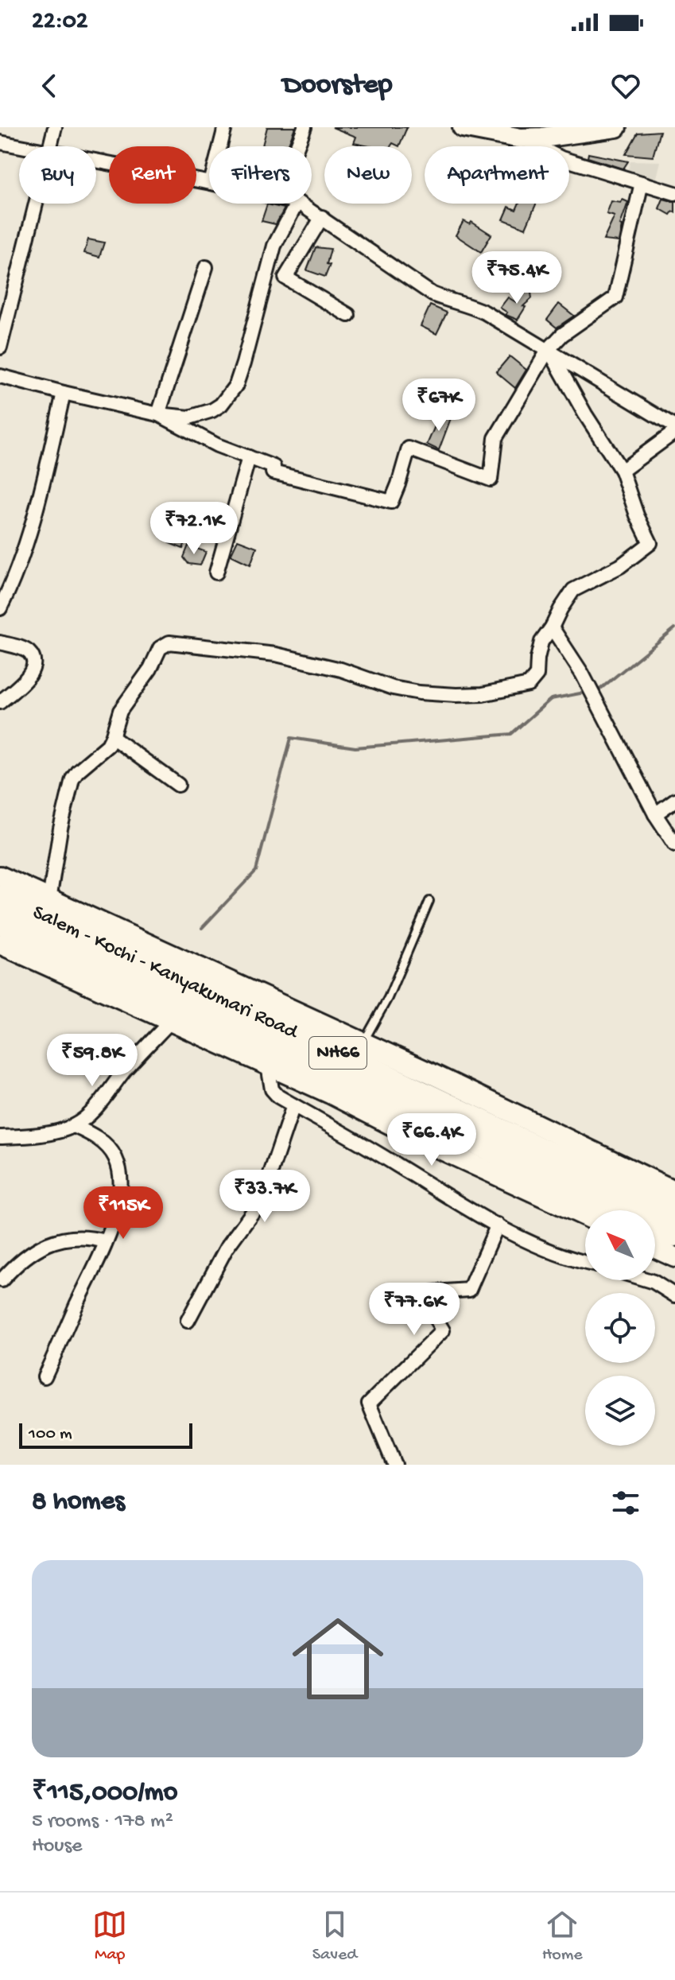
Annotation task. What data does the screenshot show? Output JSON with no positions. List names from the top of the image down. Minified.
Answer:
{"streets":{"highway":["Salem - Kochi - Kanyakumari Road","NH66"]},"scale_bar":"100 m","north":"top left","page":{"status":"22:02","header":"Doorstep","chip":["Buy","Rent","Filters","New","Apartment"],"price":["₹75.4K","₹67K","₹72.1K","₹59.8K","₹66.4K","₹33.7K","₹115K","₹77.6K"],"scale":"100 m","heading":"8 homes","list":[{"name":"₹115,000/mo","note":"5 rooms · 178 m² · House"}],"tabs":["Map","Saved","Home"]}}
